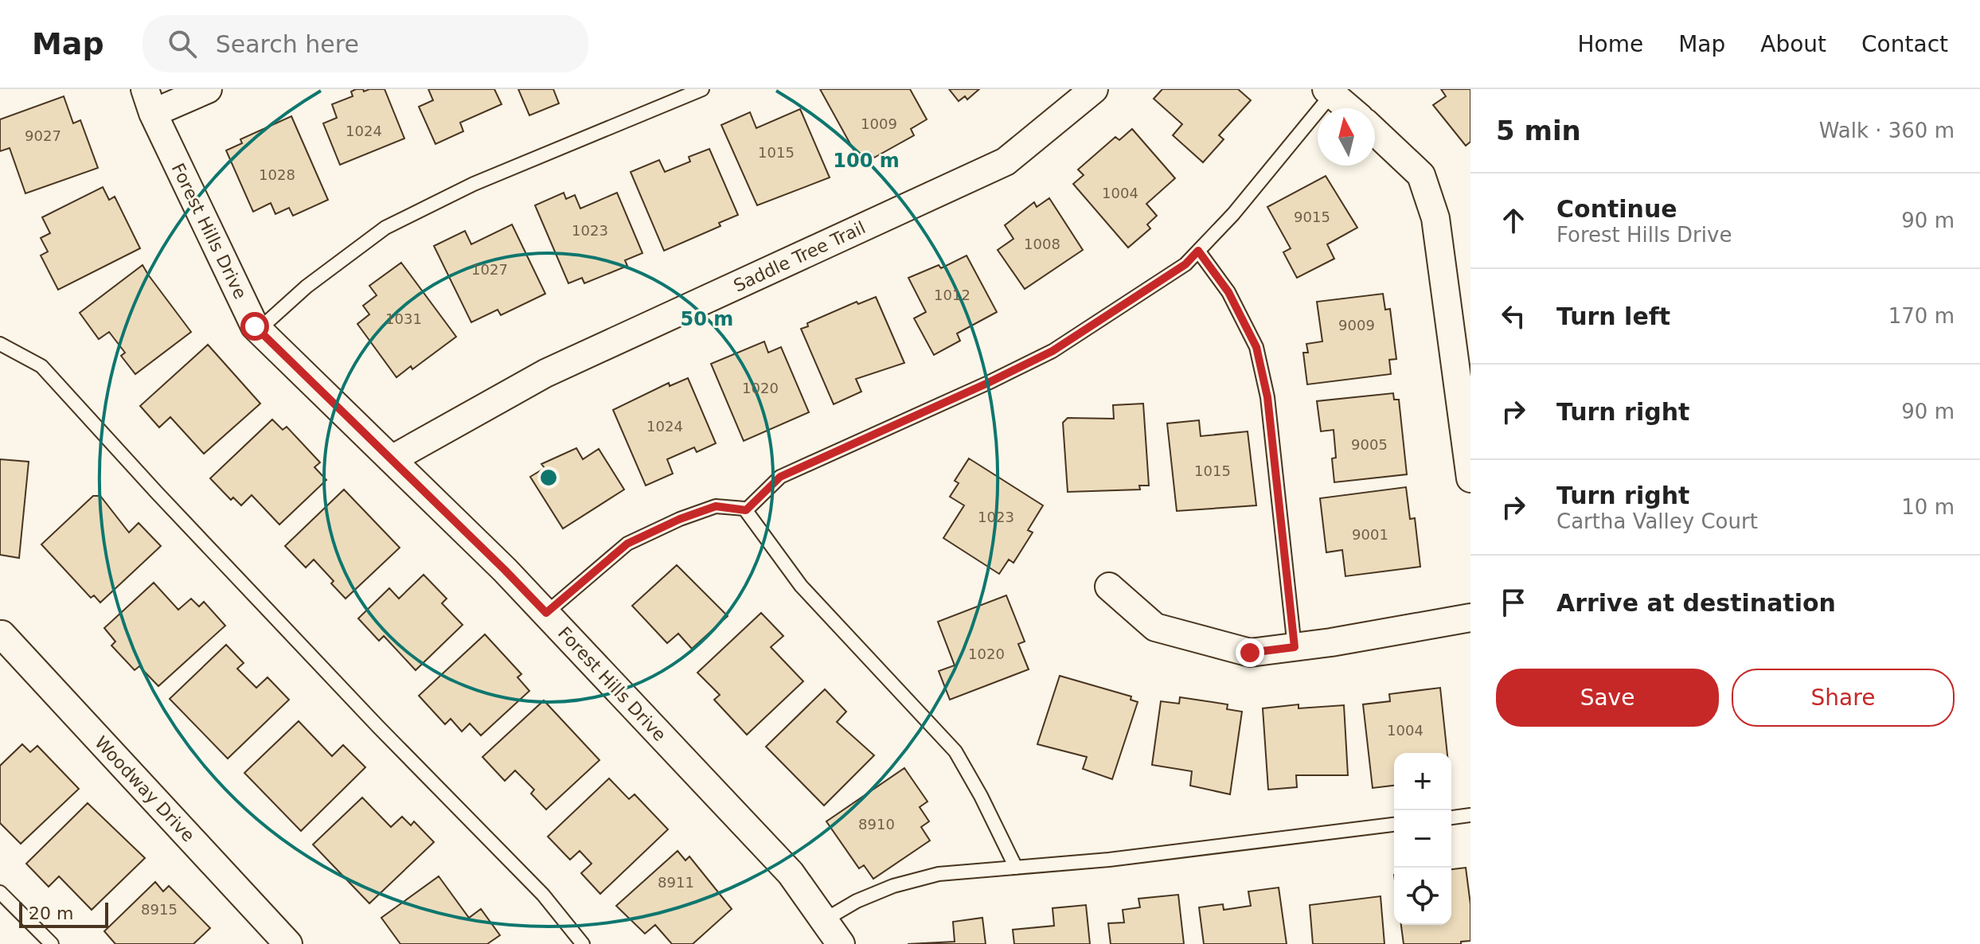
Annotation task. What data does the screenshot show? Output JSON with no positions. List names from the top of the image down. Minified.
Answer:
{"streets":{"street":["Forest Hills Drive","Saddle Tree Trail","Woodway Drive"]},"crossings":[["Forest Hills Drive","Saddle Tree Trail"]],"house_numbers":["1009","1024","9027","1015","1028","1004","9015","1023","1008","1027","1012","1031","9009","1020","1024","9005","1015","1023","9001","1020","1004","8910","8911","8915"],"scale_bar":"20 m","north":"top","page":{"header":"Map","search":"Search here","nav":["Home","Map","About","Contact"],"heading":["5 min","Walk · 360 m"],"list":[["Continue","Forest Hills Drive","90 m"],["Turn left","170 m"],["Turn right","90 m"],["Turn right","Cartha Valley Court","10 m"],"Arrive at destination"],"buttons":["Save","Share"],"map_buttons":["+","−"],"scale":"20 m"},"rings":["100 m","50 m"]}
